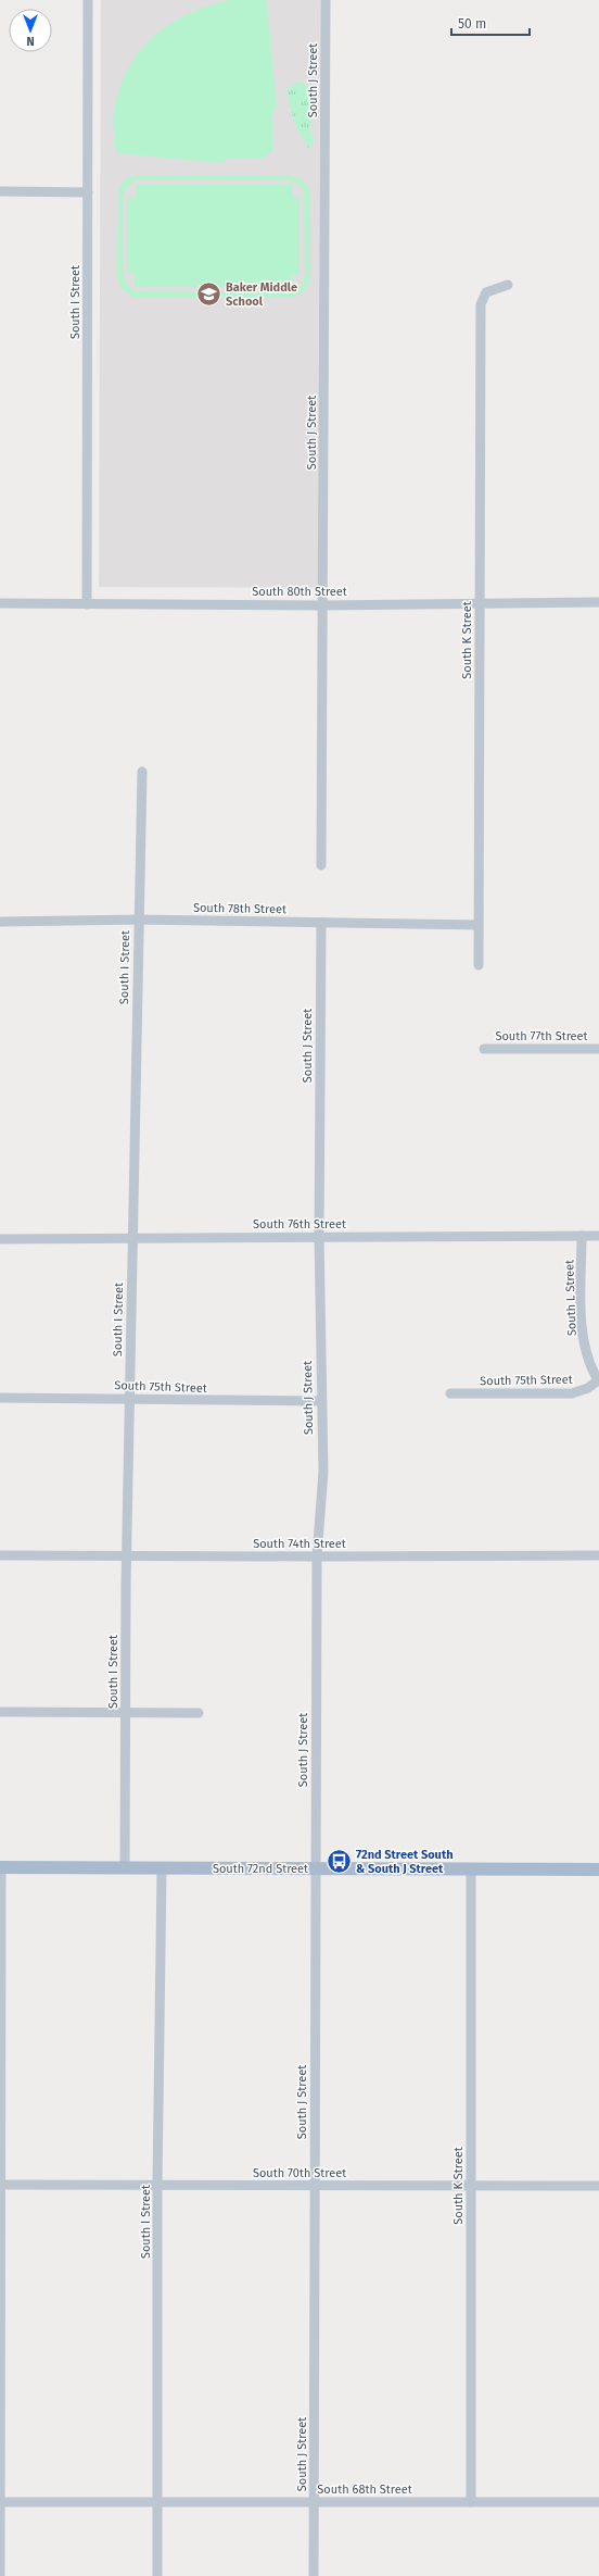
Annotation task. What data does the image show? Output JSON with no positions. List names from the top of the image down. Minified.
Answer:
{"streets":{"main road":["South 72nd Street"],"street":["South J Street","South I Street","South 80th Street","South K Street","South 78th Street","South 77th Street","South 76th Street","South L Street","South 75th Street","South 74th Street","South 70th Street","South 68th Street"]},"crossings":[["South J Street","South 80th Street"],["South J Street","South 78th Street"],["South J Street","South 76th Street"],["South J Street","South 75th Street"],["South J Street","South 74th Street"],["South J Street","South 72nd Street"],["South J Street","South 70th Street"],["South J Street","South 68th Street"],["South I Street","South 80th Street"],["South I Street","South 78th Street"],["South I Street","South 76th Street"],["South I Street","South 75th Street"],["South I Street","South 74th Street"],["South I Street","South 72nd Street"],["South I Street","South 70th Street"],["South I Street","South 68th Street"],["South 80th Street","South K Street"],["South K Street","South 78th Street"],["South K Street","South 72nd Street"],["South K Street","South 70th Street"],["South K Street","South 68th Street"],["South 76th Street","South L Street"],["South L Street","South 75th Street"]],"places":{"school or university":["Baker Middle School"],"bus stop":["72nd Street South & South J Street"]},"scale_bar":"50 m","north":"bottom"}
